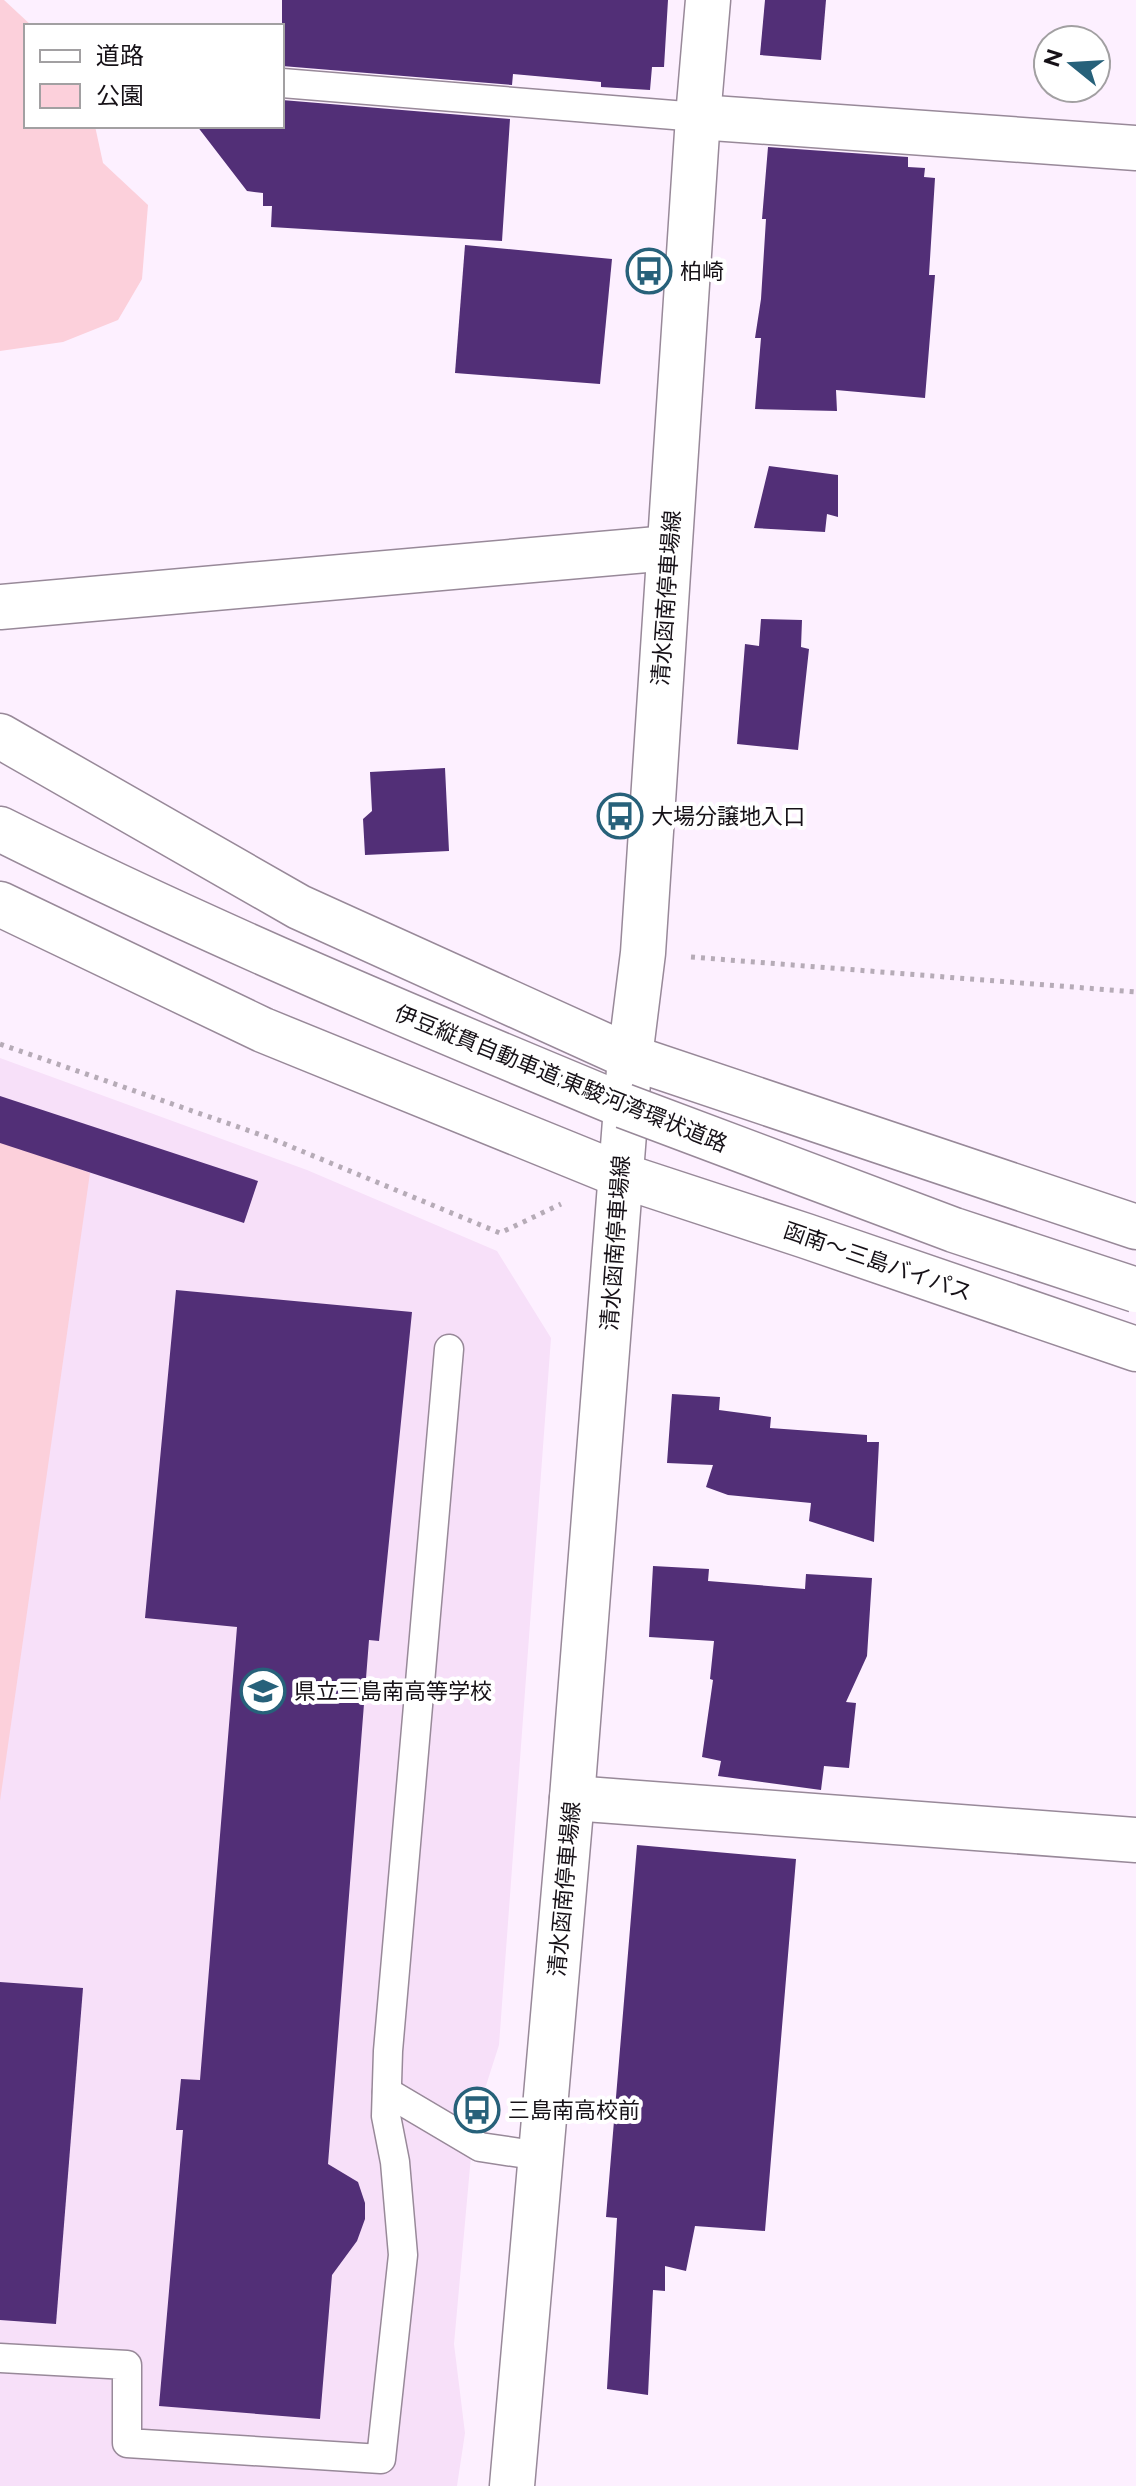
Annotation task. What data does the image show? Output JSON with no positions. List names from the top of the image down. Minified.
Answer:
{"streets":{"main road":["清水函南停車場線","伊豆縦貫自動車道;東駿河湾環状道路","函南～三島バイパス"]},"crossings":[["清水函南停車場線","函南～三島バイパス"]],"places":{"bus stop":["柏崎","大場分譲地入口","三島南高校前"],"school or university":["県立三島南高等学校"]},"legend":["道路","公園"],"north":"left"}
